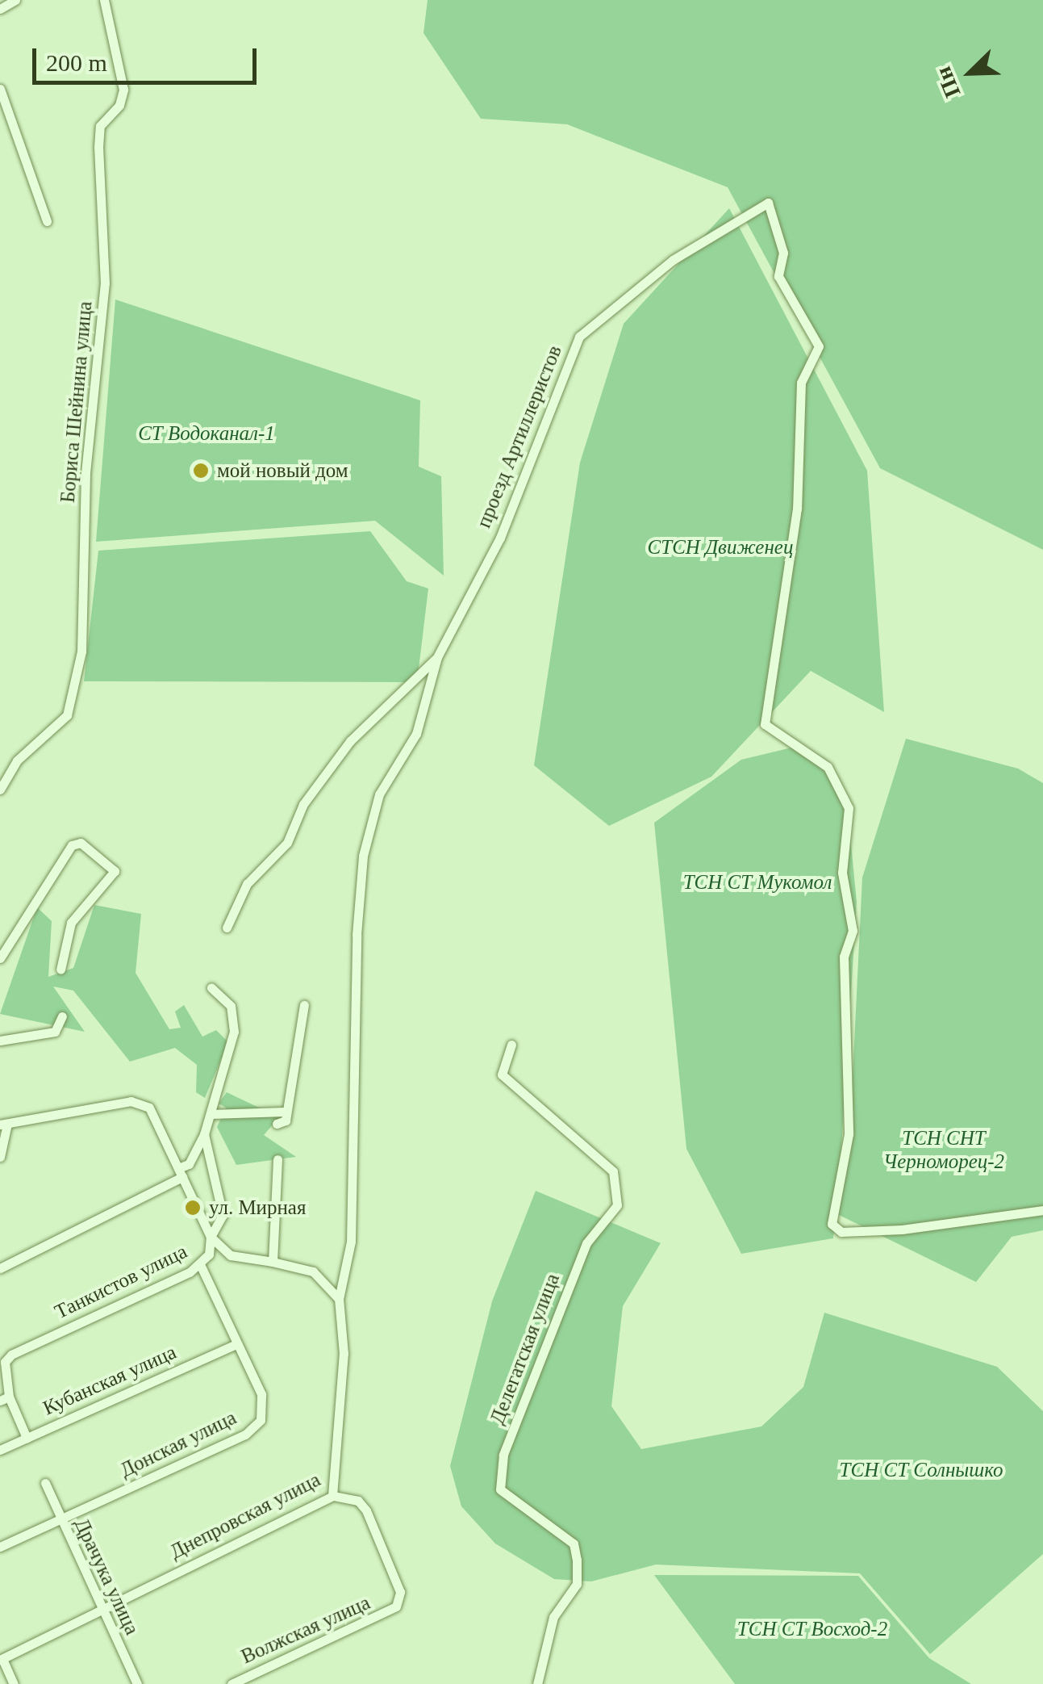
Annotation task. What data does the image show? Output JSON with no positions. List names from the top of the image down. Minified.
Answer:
{"streets":{"street":["Бориса Шейнина улица","проезд Артиллеристов","Танкистов улица","Делегатская улица","Кубанская улица","Донская улица","Днепровская улица","Драчука улица","Волжская улица"]},"crossings":[["проезд Артиллеристов","Днепровская улица"],["Танкистов улица","Донская улица"],["Кубанская улица","Донская улица"],["Донская улица","Драчука улица"],["Днепровская улица","Драчука улица"],["Днепровская улица","Волжская улица"]],"parks":["СТ Водоканал-1","СТСН Движенец","ТСН СТ Мукомол","ТСН СНТ Черноморец-2","ТСН СТ Солнышко","ТСН СТ Восход-2"],"places":["мой новый дом","ул. Мирная"],"scale_bar":"200 m","north":"bottom left"}
